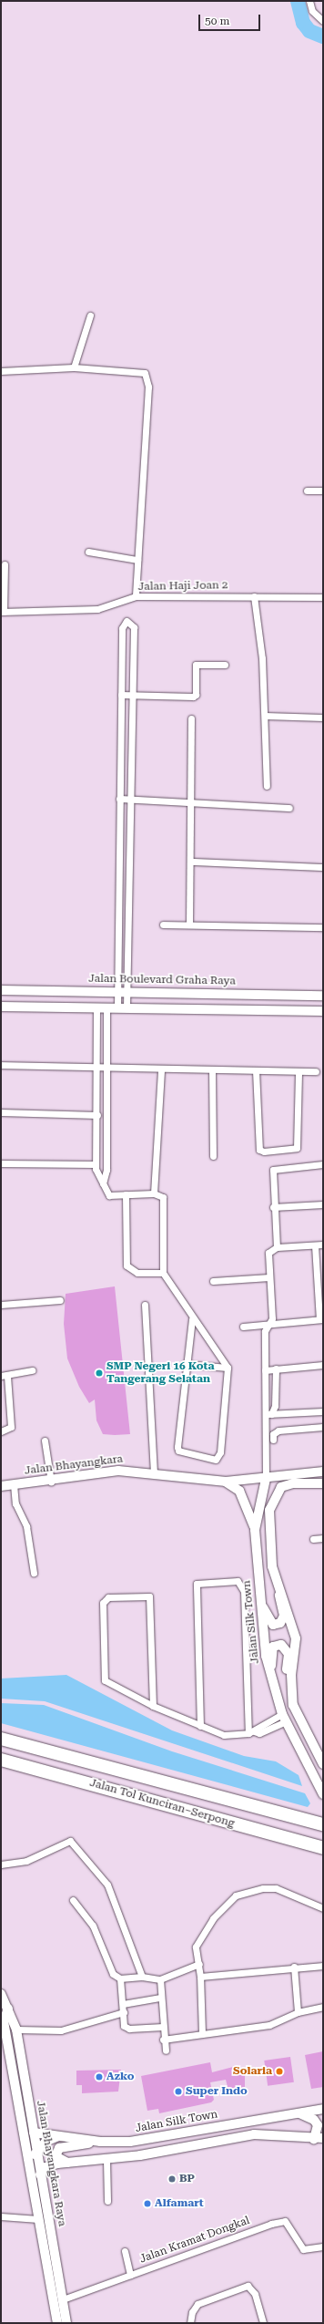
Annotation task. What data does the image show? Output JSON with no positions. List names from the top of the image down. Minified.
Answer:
{"streets":{"highway":["Jalan Tol Kunciran–Serpong"],"main road":["Jalan Boulevard Graha Raya","Jalan Bhayangkara","Jalan Silk Town","Jalan Bhayangkara Raya"],"street":["Jalan Haji Joan 2","Jalan Kramat Dongkal"]},"crossings":[["Jalan Bhayangkara","Jalan Silk Town"],["Jalan Silk Town","Jalan Bhayangkara Raya"],["Jalan Bhayangkara Raya","Jalan Kramat Dongkal"]],"places":["SMP Negeri 16 Kota Tangerang Selatan","Solaria","Azko","Super Indo","BP","Alfamart"],"scale_bar":"50 m"}
